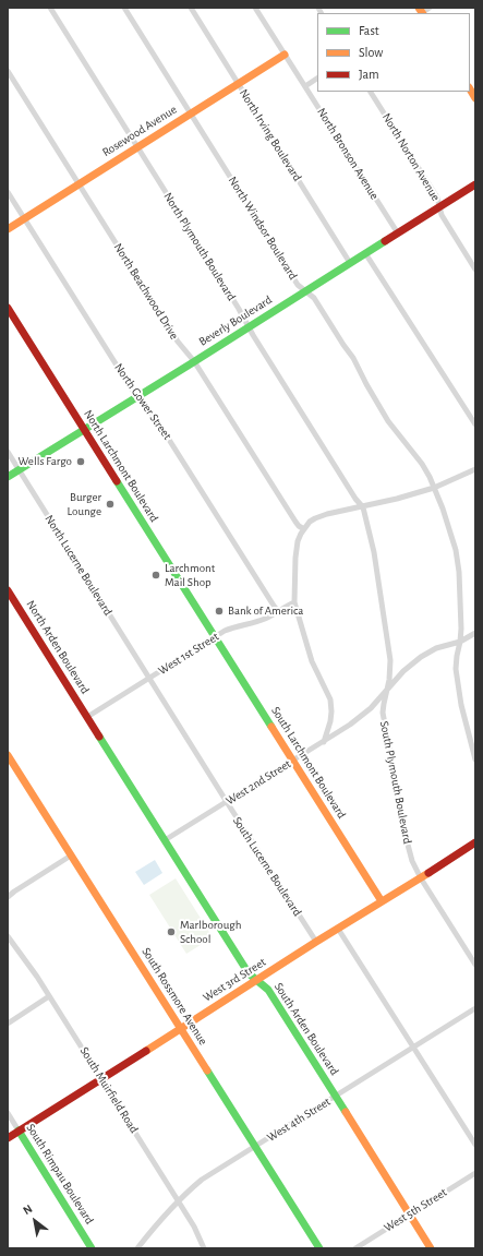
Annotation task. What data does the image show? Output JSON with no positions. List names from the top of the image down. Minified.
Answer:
{"streets":{"street":["Rosewood Avenue","North Irving Boulevard","North Bronson Avenue","North Norton Avenue","North Windsor Boulevard","North Plymouth Boulevard","North Beachwood Drive","Beverly Boulevard","North Gower Street","North Larchmont Boulevard","North Lucerne Boulevard","North Arden Boulevard","West 1st Street","South Larchmont Boulevard","West 2nd Street","South Plymouth Boulevard","South Lucerne Boulevard","West 3rd Street","South Rossmore Avenue","South Arden Boulevard","South Muirfield Road","West 4th Street","South Rimpau Boulevard","West 5th Street"]},"crossings":[["Rosewood Avenue","North Irving Boulevard"],["Rosewood Avenue","North Bronson Avenue"],["Rosewood Avenue","North Windsor Boulevard"],["Rosewood Avenue","North Plymouth Boulevard"],["Rosewood Avenue","North Beachwood Drive"],["Rosewood Avenue","North Gower Street"],["North Irving Boulevard","Beverly Boulevard"],["North Bronson Avenue","Beverly Boulevard"],["North Norton Avenue","Beverly Boulevard"],["North Windsor Boulevard","Beverly Boulevard"],["North Windsor Boulevard","West 2nd Street"],["North Plymouth Boulevard","Beverly Boulevard"],["North Plymouth Boulevard","South Plymouth Boulevard"],["North Beachwood Drive","Beverly Boulevard"],["Beverly Boulevard","North Gower Street"],["Beverly Boulevard","North Larchmont Boulevard"],["Beverly Boulevard","North Lucerne Boulevard"],["North Gower Street","West 1st Street"],["North Larchmont Boulevard","West 1st Street"],["North Larchmont Boulevard","South Larchmont Boulevard"],["North Lucerne Boulevard","West 1st Street"],["North Lucerne Boulevard","South Lucerne Boulevard"],["North Arden Boulevard","West 1st Street"],["North Arden Boulevard","South Arden Boulevard"],["West 1st Street","South Larchmont Boulevard"],["West 1st Street","South Lucerne Boulevard"],["West 1st Street","South Arden Boulevard"],["South Larchmont Boulevard","West 2nd Street"],["South Larchmont Boulevard","West 3rd Street"],["West 2nd Street","South Plymouth Boulevard"],["West 2nd Street","South Lucerne Boulevard"],["West 2nd Street","South Arden Boulevard"],["South Plymouth Boulevard","West 3rd Street"],["South Lucerne Boulevard","West 3rd Street"],["West 3rd Street","South Rossmore Avenue"],["West 3rd Street","South Arden Boulevard"],["West 3rd Street","South Muirfield Road"],["West 3rd Street","South Rimpau Boulevard"],["South Rossmore Avenue","West 4th Street"],["South Arden Boulevard","West 4th Street"],["South Arden Boulevard","West 5th Street"],["South Muirfield Road","West 4th Street"]],"places":["Wells Fargo","Burger Lounge","Larchmont Mail Shop","Bank of America","Marlborough School"],"legend":["Fast","Slow","Jam"],"north":"top left"}
